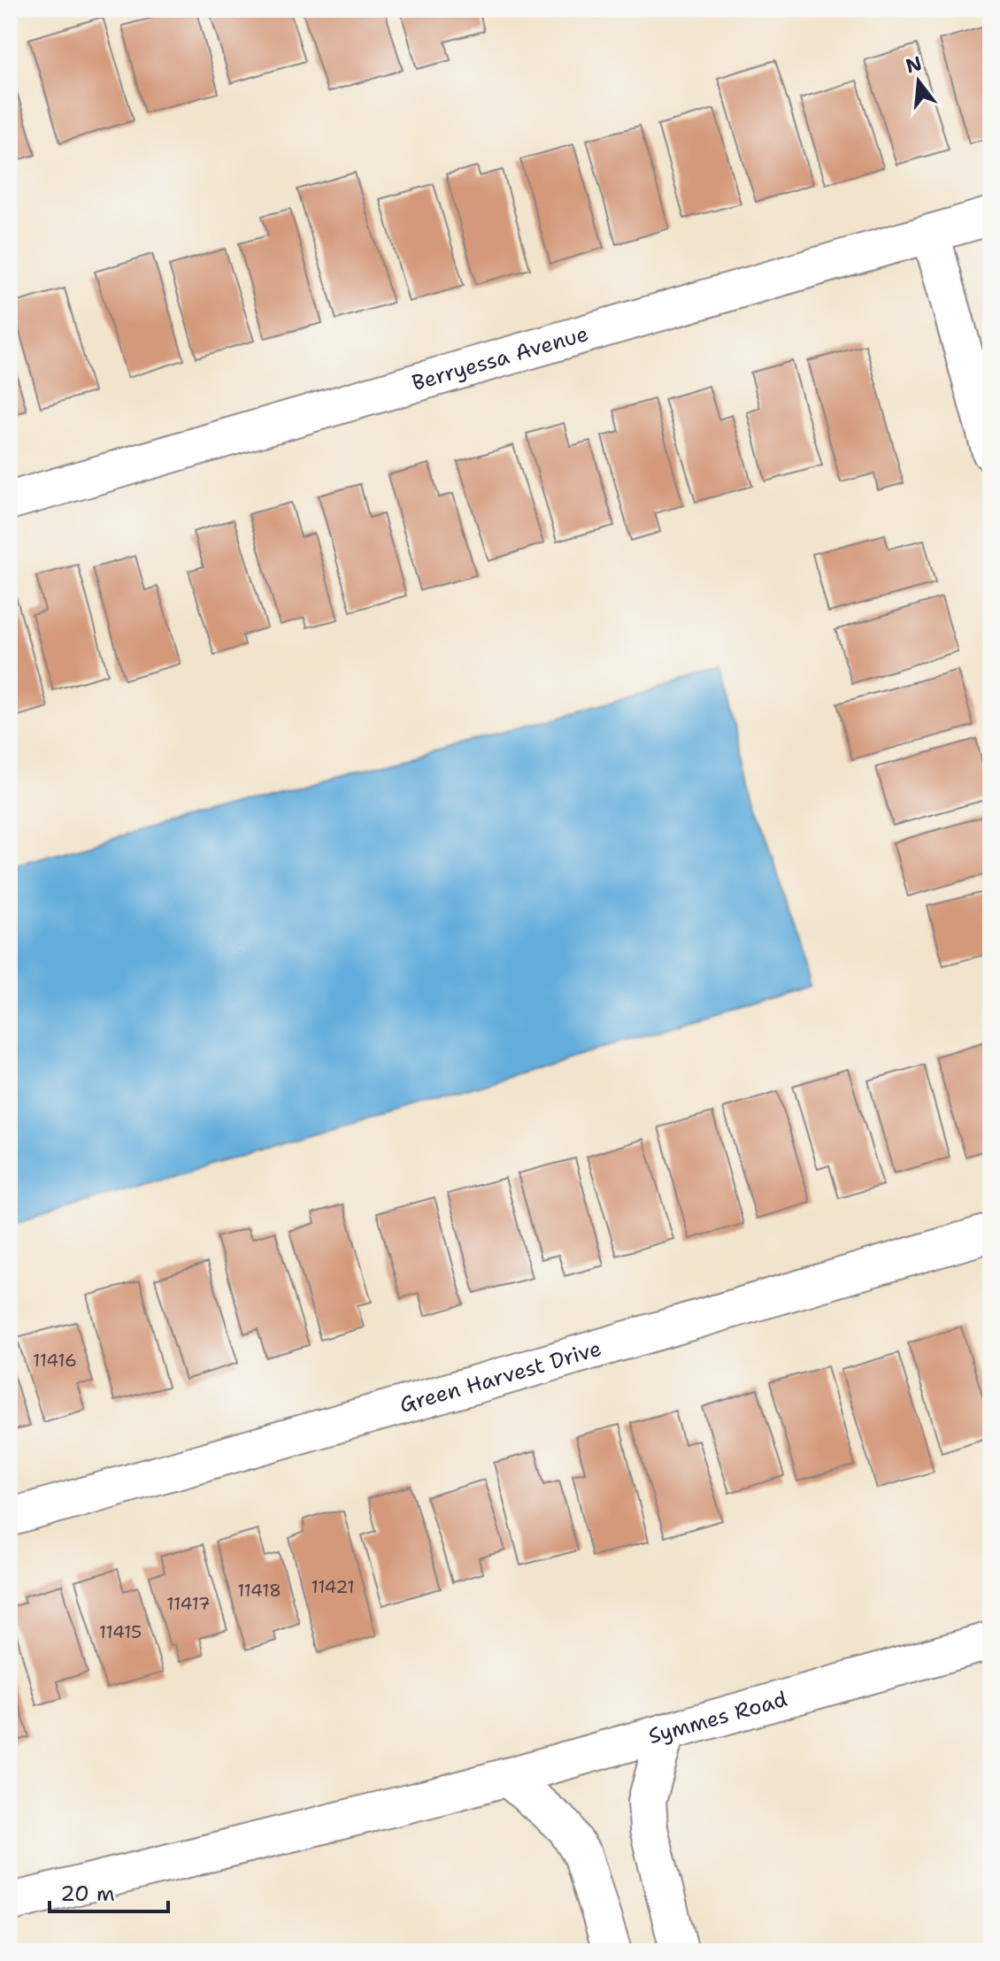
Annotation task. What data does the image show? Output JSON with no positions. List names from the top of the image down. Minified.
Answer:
{"streets":{"street":["Berryessa Avenue","Green Harvest Drive","Symmes Road"]},"house_numbers":["11416","11421","11418","11417","11415"],"scale_bar":"20 m","north":"top"}
